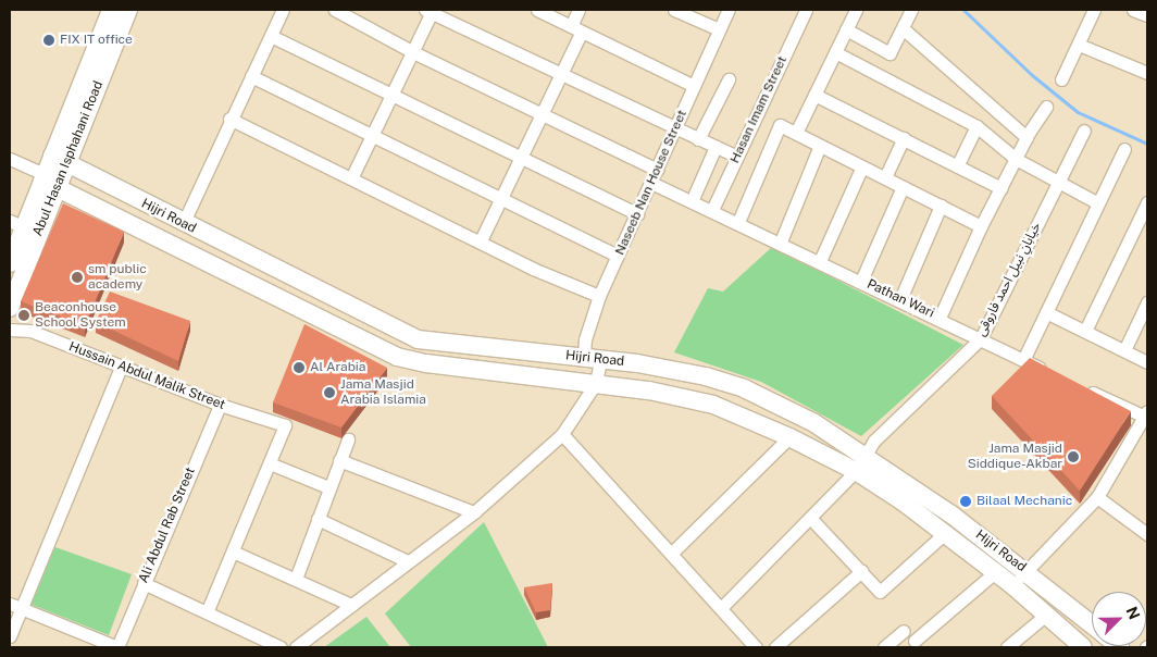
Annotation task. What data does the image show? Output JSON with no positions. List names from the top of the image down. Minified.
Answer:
{"streets":{"main road":["Abul Hasan Isphahani Road","Hijri Road"],"street":["Hasan Imam Street","Naseeb Nan House Street","خیابانِ نبیل احمد فاروقی","Pathan Wari","Hussain Abdul Malik Street","Ali Abdul Rab Street"]},"crossings":[["Hasan Imam Street","Pathan Wari"],["Abul Hasan Isphahani Road","Hijri Road"],["Naseeb Nan House Street","Hijri Road"],["Naseeb Nan House Street","Pathan Wari"],["Hijri Road","خیابانِ نبیل احمد فاروقی"],["خیابانِ نبیل احمد فاروقی","Pathan Wari"],["Hussain Abdul Malik Street","Ali Abdul Rab Street"]],"places":["FIX IT office","sm public academy","Beaconhouse School System","Al Arabia","Jama Masjid Arabia Islamia","Jama Masjid Siddique-Akbar","Bilaal Mechanic"],"north":"top right"}
